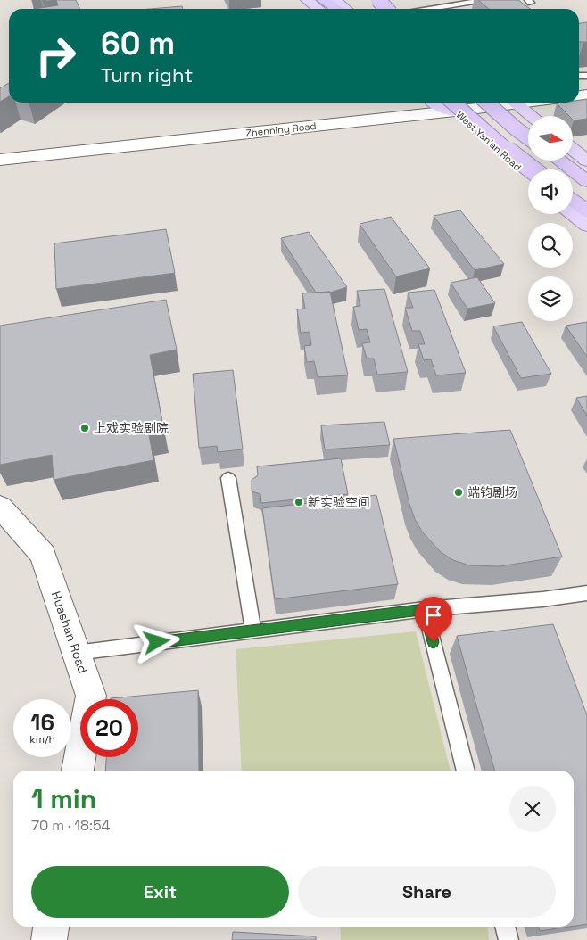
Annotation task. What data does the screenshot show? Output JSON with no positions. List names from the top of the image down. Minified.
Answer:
{"streets":{"main road":["West Yan'an Road"],"street":["Zhenning Road","Huashan Road"]},"crossings":[["Zhenning Road","West Yan'an Road"]],"places":["上戏实验剧院","端钧剧场","新实验空间"],"north":"right","page":{"turn":["60 m","Turn right"],"speed":"16 km/h","limit":"20","heading":["1 min","70 m · 18:54"],"buttons":["Exit","Share"]}}
